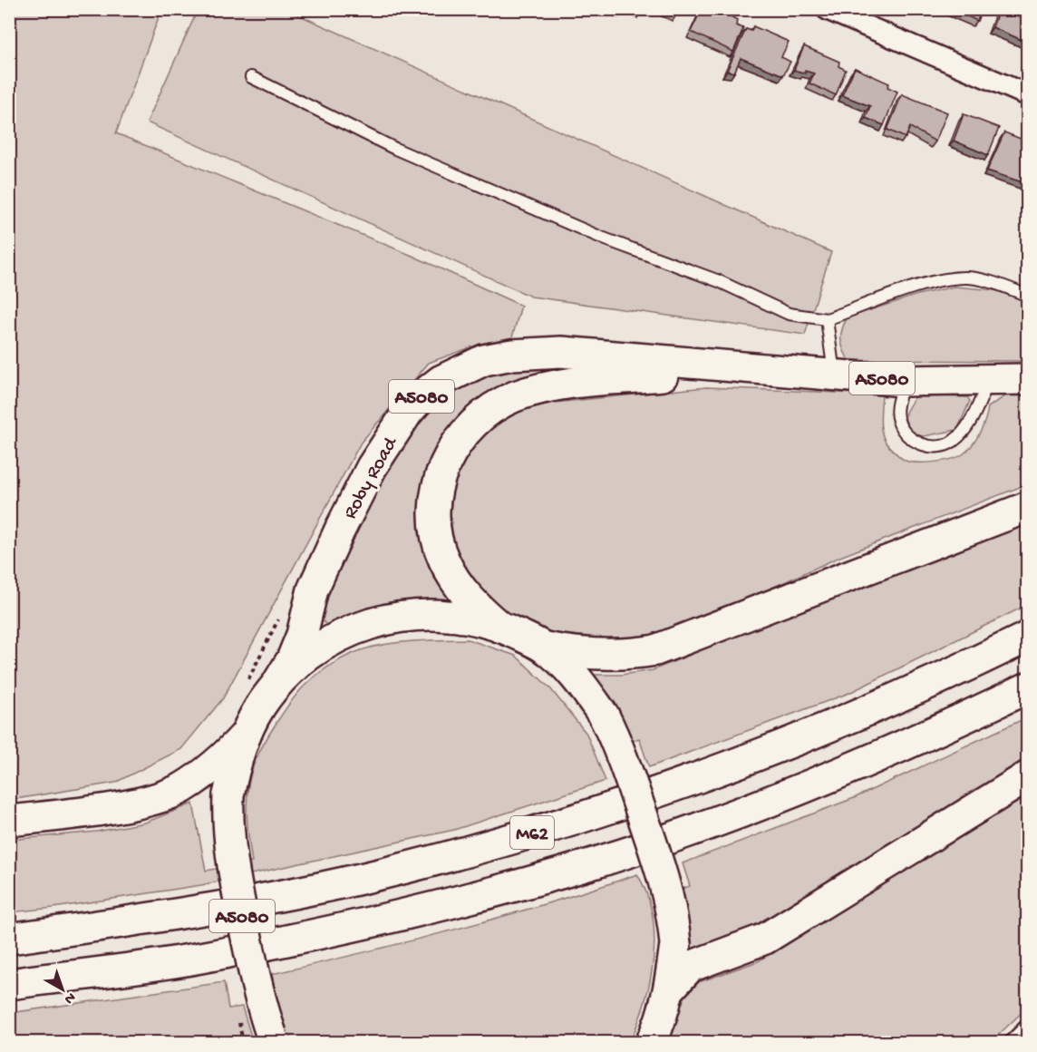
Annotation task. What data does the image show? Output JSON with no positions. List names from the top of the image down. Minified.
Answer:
{"streets":{"main road":["A5080","Roby Road","M62"]},"crossings":[["A5080","Roby Road"]],"north":"bottom right"}
